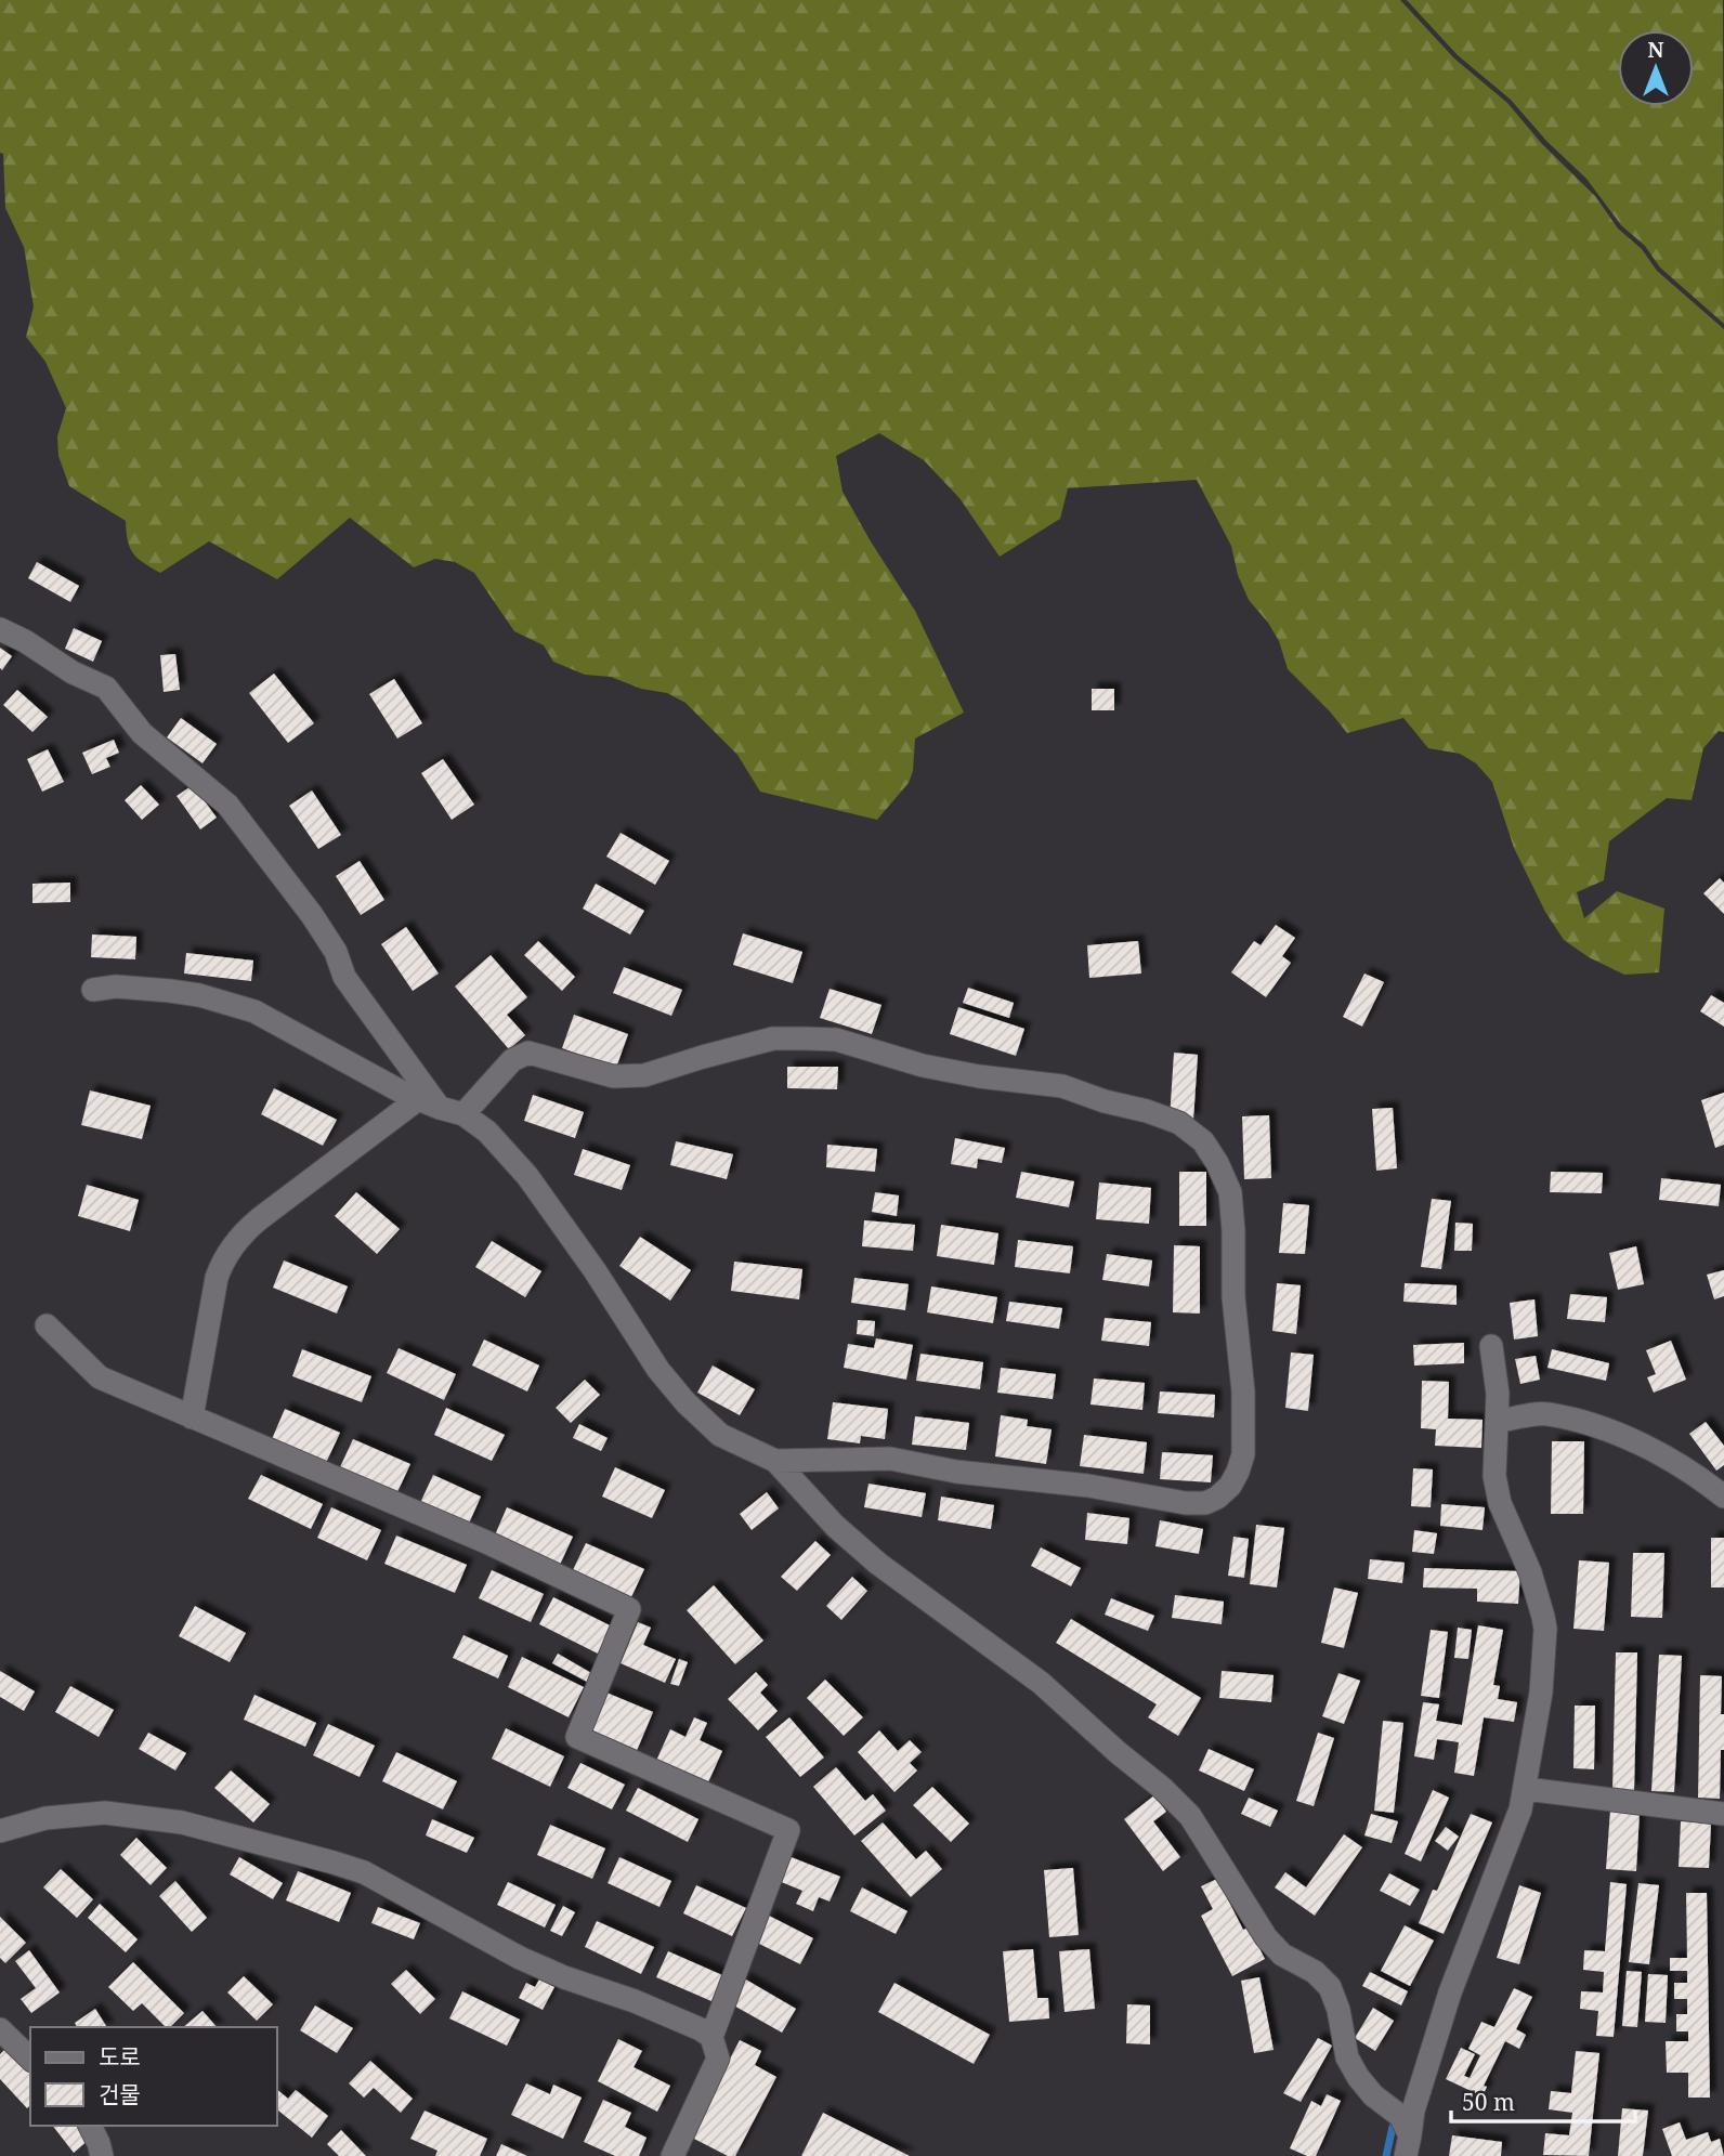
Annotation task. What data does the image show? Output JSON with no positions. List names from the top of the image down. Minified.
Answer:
{"legend":["도로","건물"],"scale_bar":"50 m","north":"top"}
